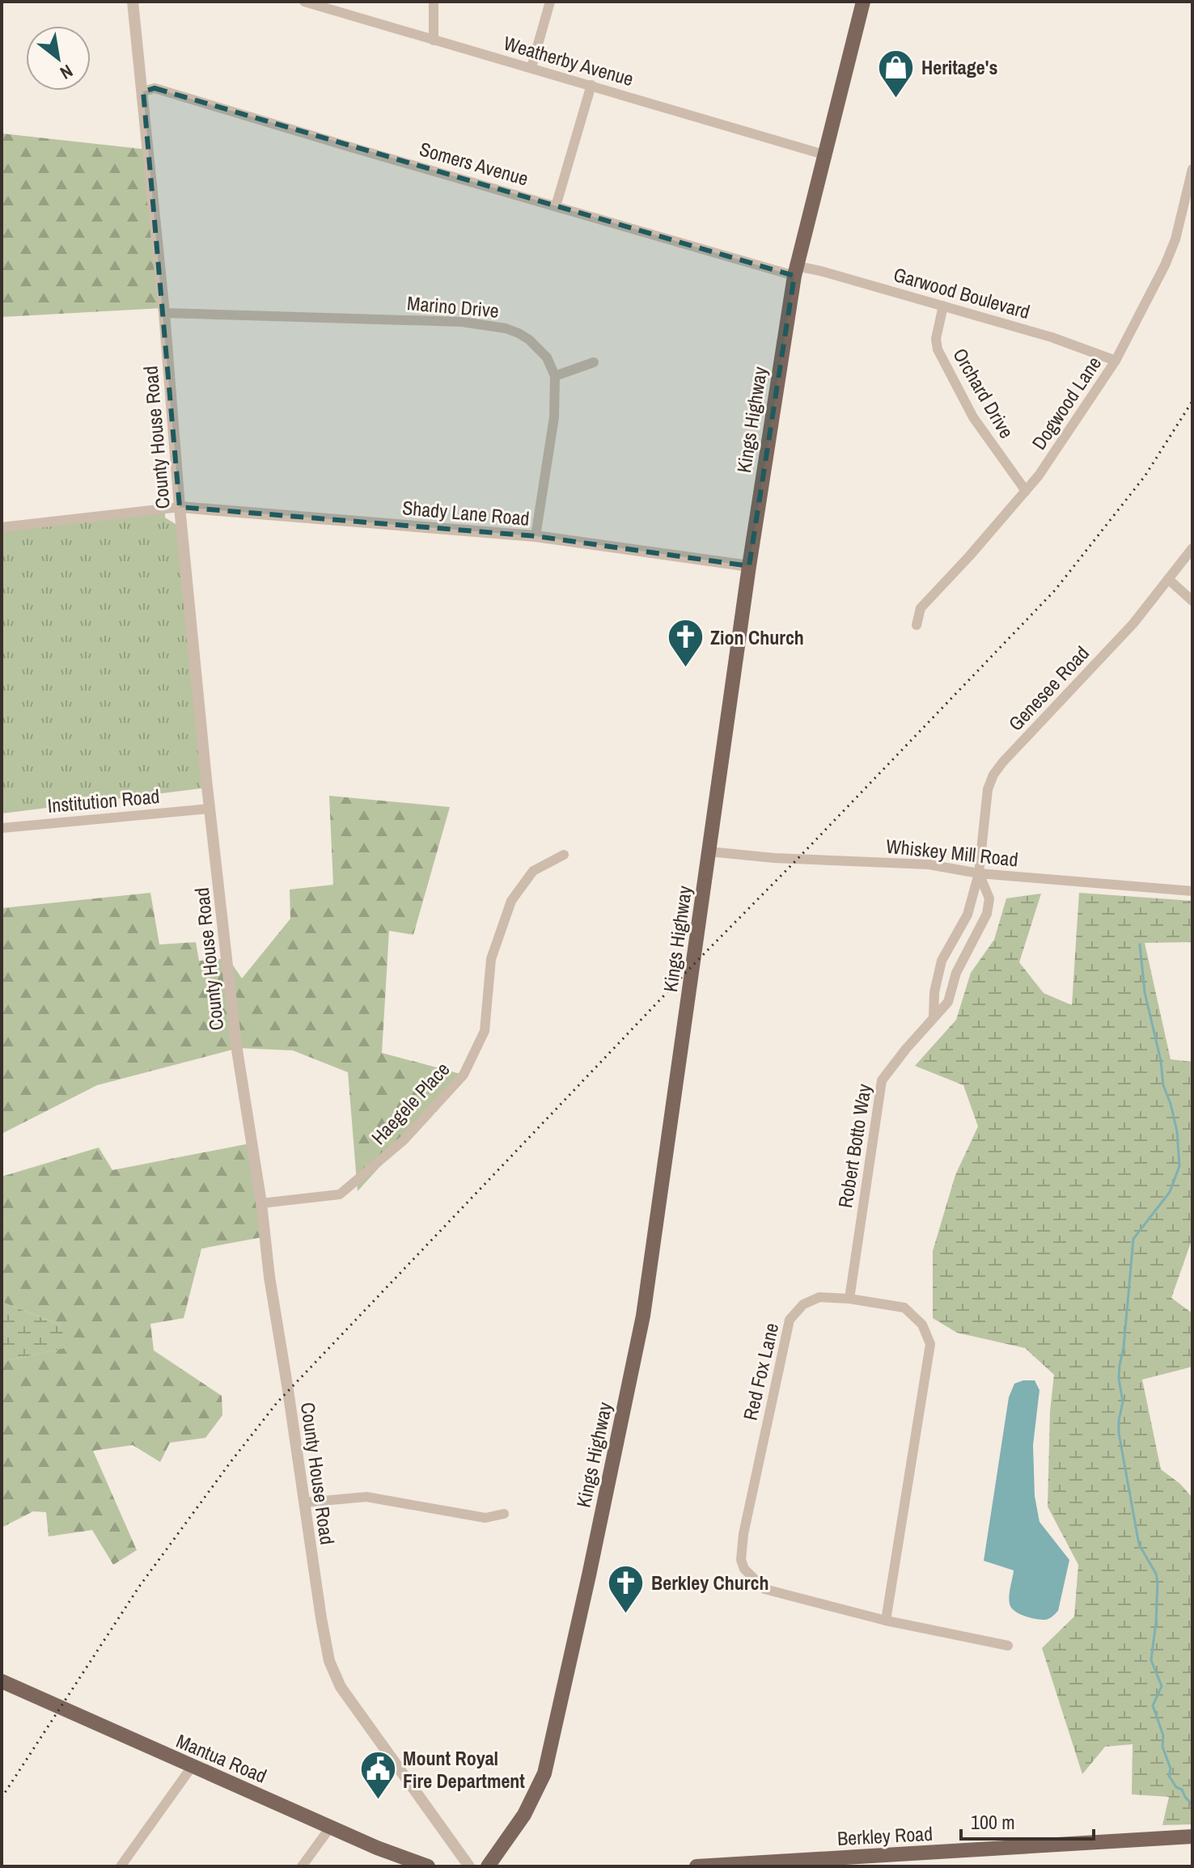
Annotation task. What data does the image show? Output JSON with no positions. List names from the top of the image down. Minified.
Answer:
{"streets":{"main road":["Kings Highway","Mantua Road","Berkley Road"],"street":["Weatherby Avenue","Somers Avenue","Garwood Boulevard","Marino Drive","Orchard Drive","Dogwood Lane","County House Road","Shady Lane Road","Genesee Road","Institution Road","Whiskey Mill Road","Haegele Place","Robert Botto Way","Red Fox Lane"]},"crossings":[["Weatherby Avenue","Kings Highway"],["Somers Avenue","Garwood Boulevard"],["Somers Avenue","Kings Highway"],["Somers Avenue","County House Road"],["Garwood Boulevard","Orchard Drive"],["Garwood Boulevard","Dogwood Lane"],["Garwood Boulevard","Kings Highway"],["Marino Drive","County House Road"],["Orchard Drive","Dogwood Lane"],["Kings Highway","Shady Lane Road"],["Kings Highway","Whiskey Mill Road"],["County House Road","Shady Lane Road"],["County House Road","Institution Road"],["County House Road","Haegele Place"],["Genesee Road","Whiskey Mill Road"],["Genesee Road","Robert Botto Way"],["Whiskey Mill Road","Robert Botto Way"],["Robert Botto Way","Red Fox Lane"]],"places":{"shop":["Heritage's"],"church":["Zion Church","Berkley Church"],"public building":["Mount Royal Fire Department"]},"scale_bar":"100 m","north":"bottom right"}
